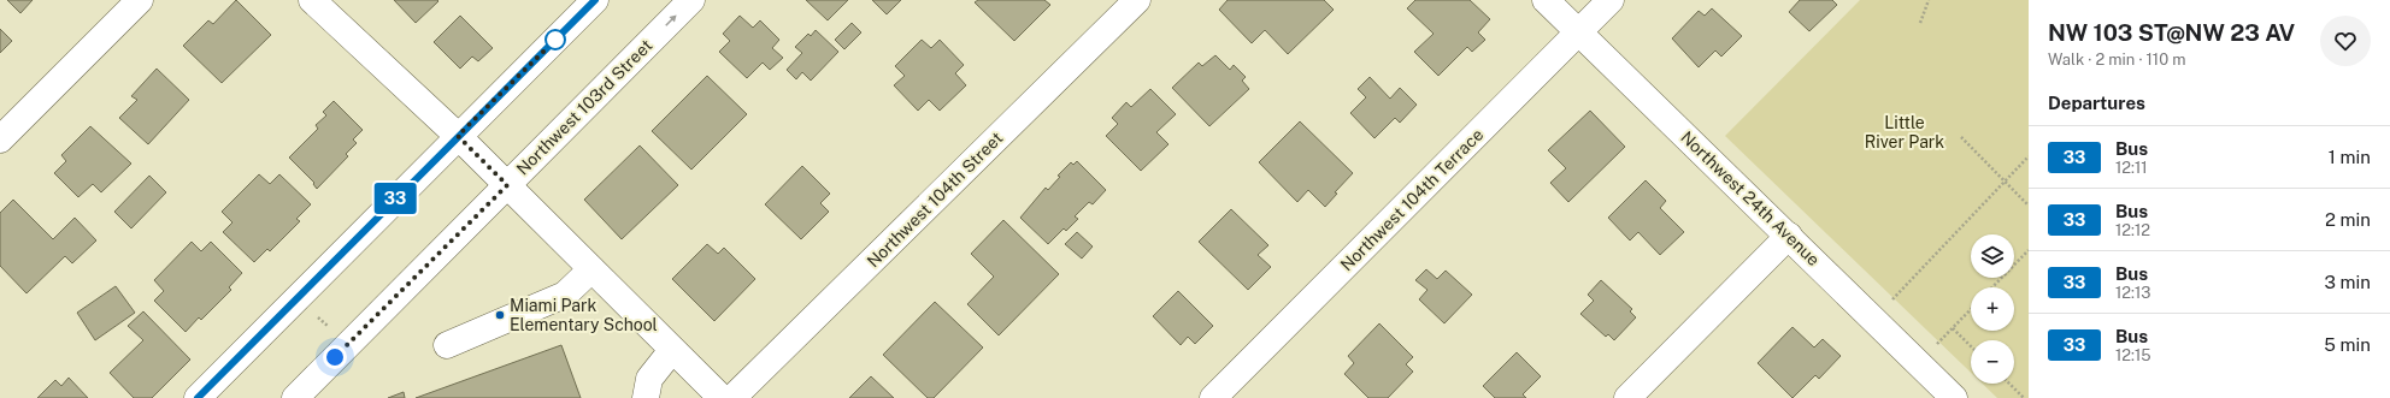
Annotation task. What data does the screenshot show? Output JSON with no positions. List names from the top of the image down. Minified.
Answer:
{"streets":{"street":["Northwest 103rd Street","Northwest 24th Avenue","Northwest 104th Street","Northwest 104th Terrace"]},"crossings":[["Northwest 24th Avenue","Northwest 104th Terrace"]],"parks":["Little River Park"],"places":["Miami Park Elementary School"],"lines":["bus line 33"],"page":{"on_map":"33","heading":[["NW 103 ST@NW 23 AV","Walk · 2 min · 110 m"],"Departures"],"list":[{"mark":"33","name":"Bus","note":"12:11","value":"1 min"},{"mark":"33","name":"Bus","note":"12:12","value":"2 min"},{"mark":"33","name":"Bus","note":"12:13","value":"3 min"},{"mark":"33","name":"Bus","note":"12:15","value":"5 min"}],"map_buttons":["+","−"]}}
